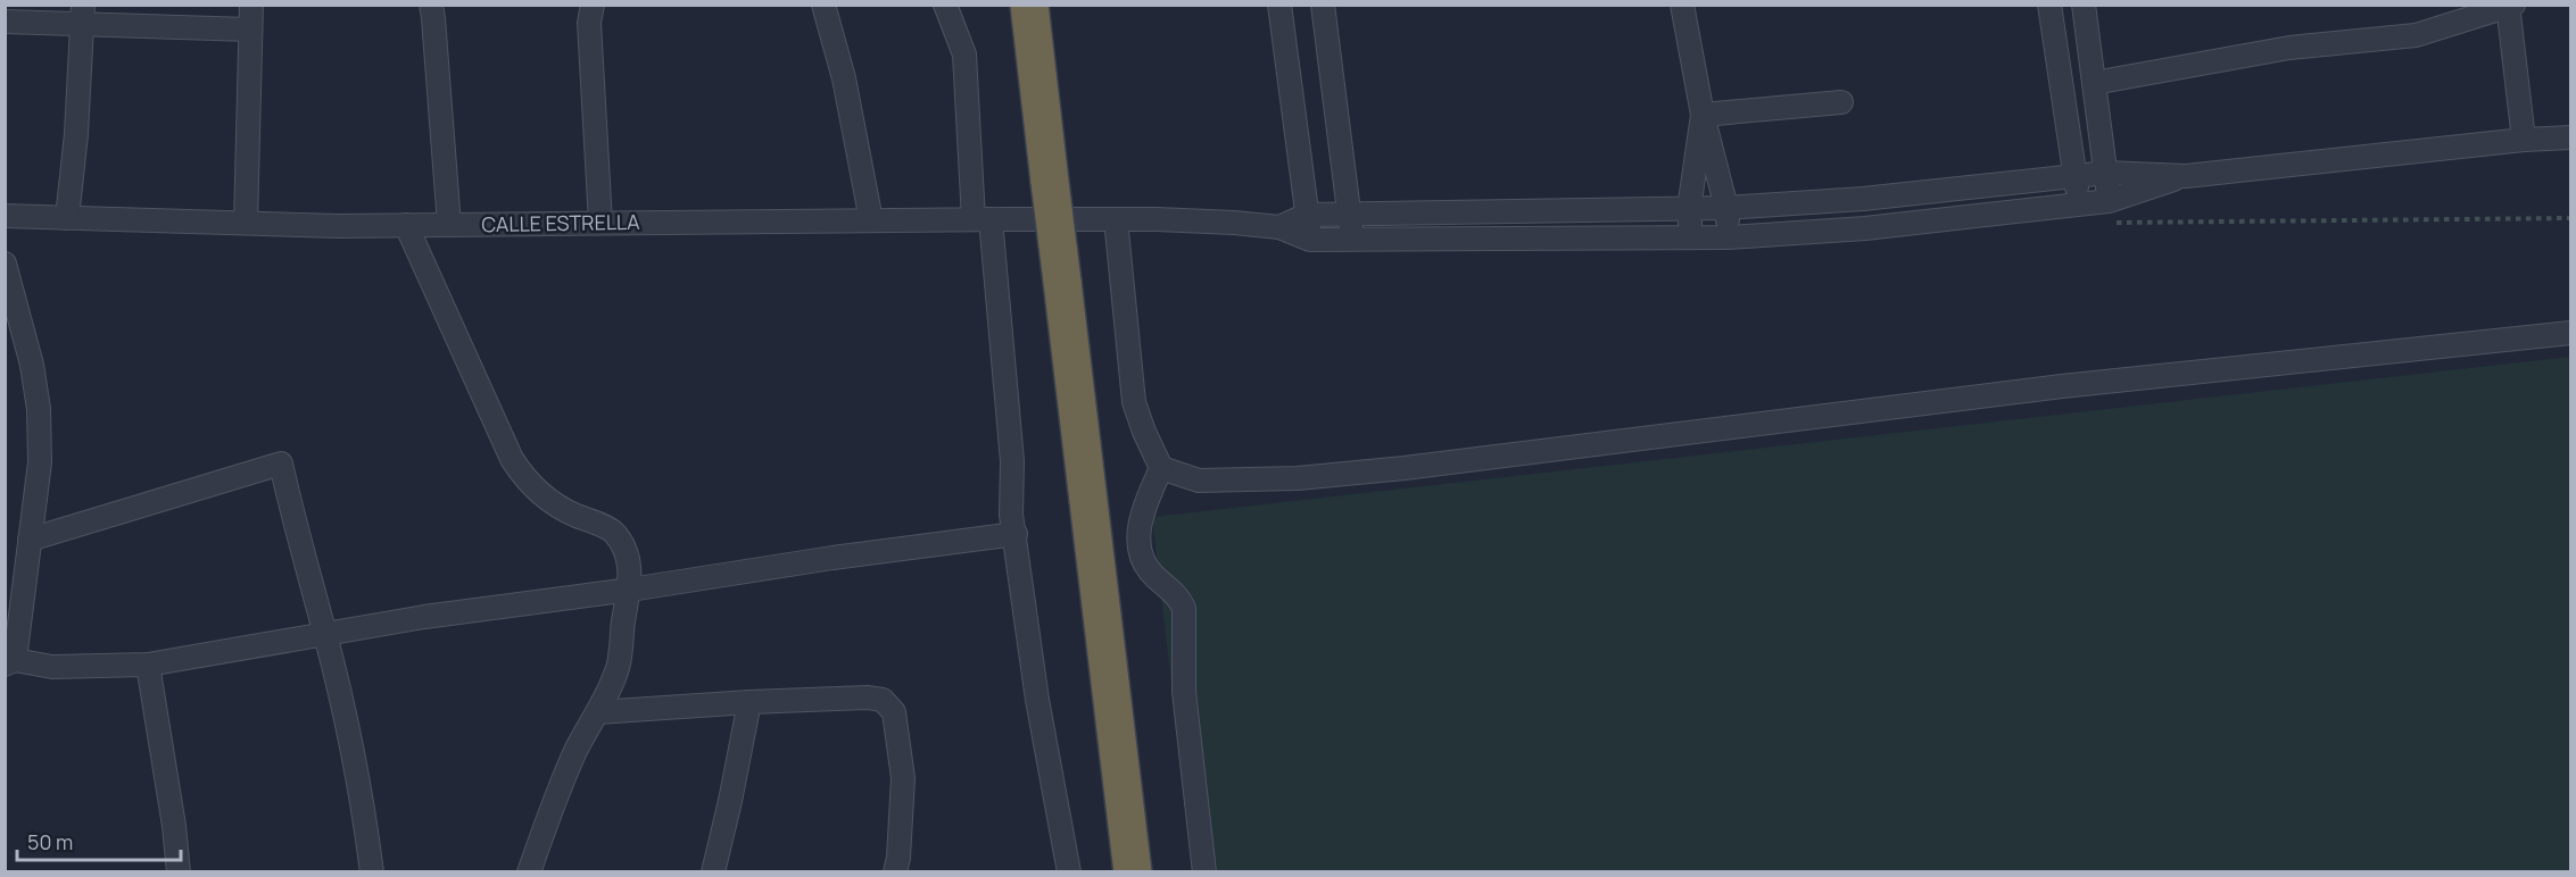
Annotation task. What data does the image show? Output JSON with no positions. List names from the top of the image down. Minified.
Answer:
{"streets":{"street":["CALLE ESTRELLA"]},"scale_bar":"50 m"}
